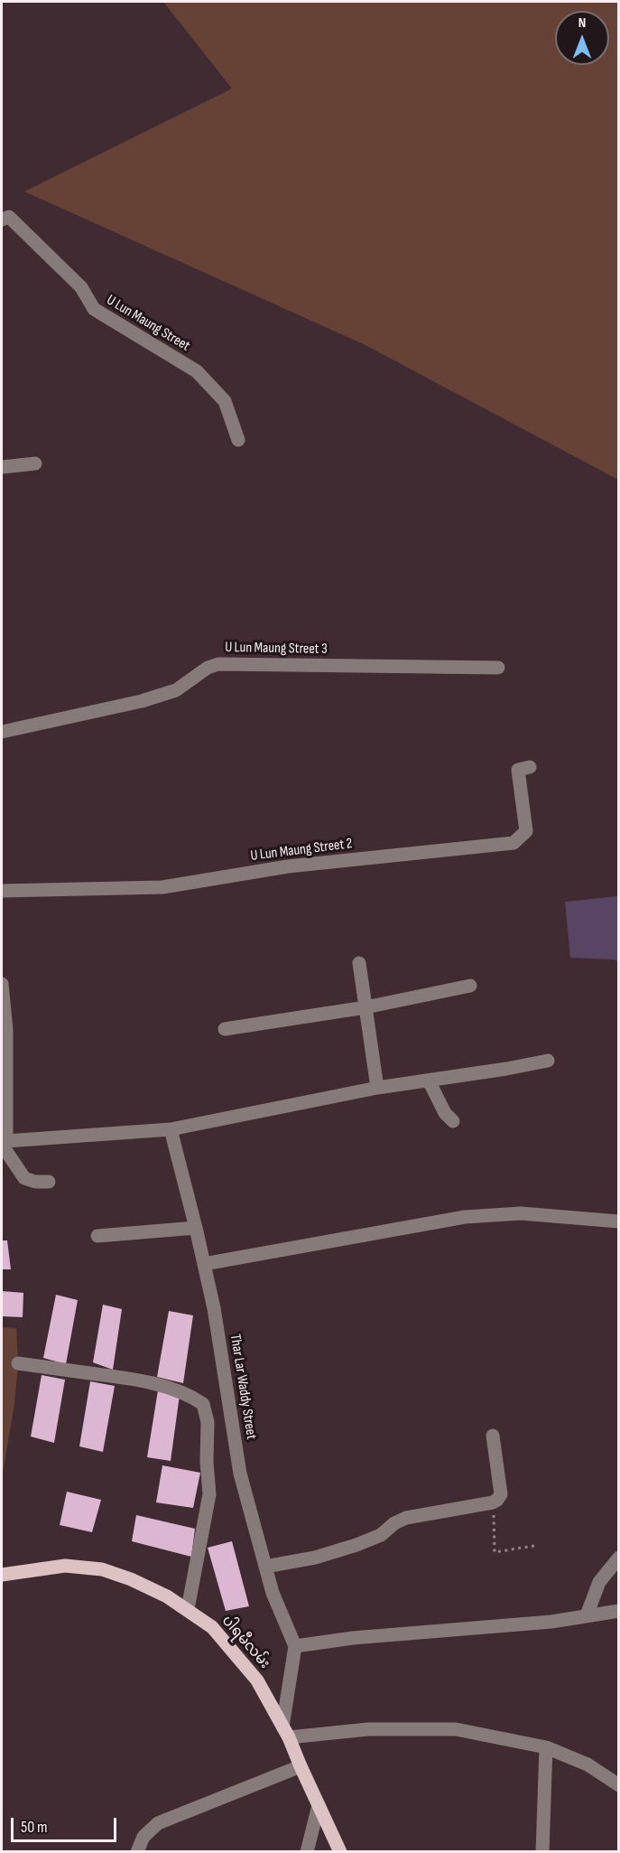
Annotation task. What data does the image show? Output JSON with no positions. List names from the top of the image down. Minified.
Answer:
{"streets":{"main road":["ပါရမီလမ်း"],"street":["U Lun Maung Street","U Lun Maung Street 3","U Lun Maung Street 2","Thar Lar Waddy Street"]},"scale_bar":"50 m","north":"top"}
